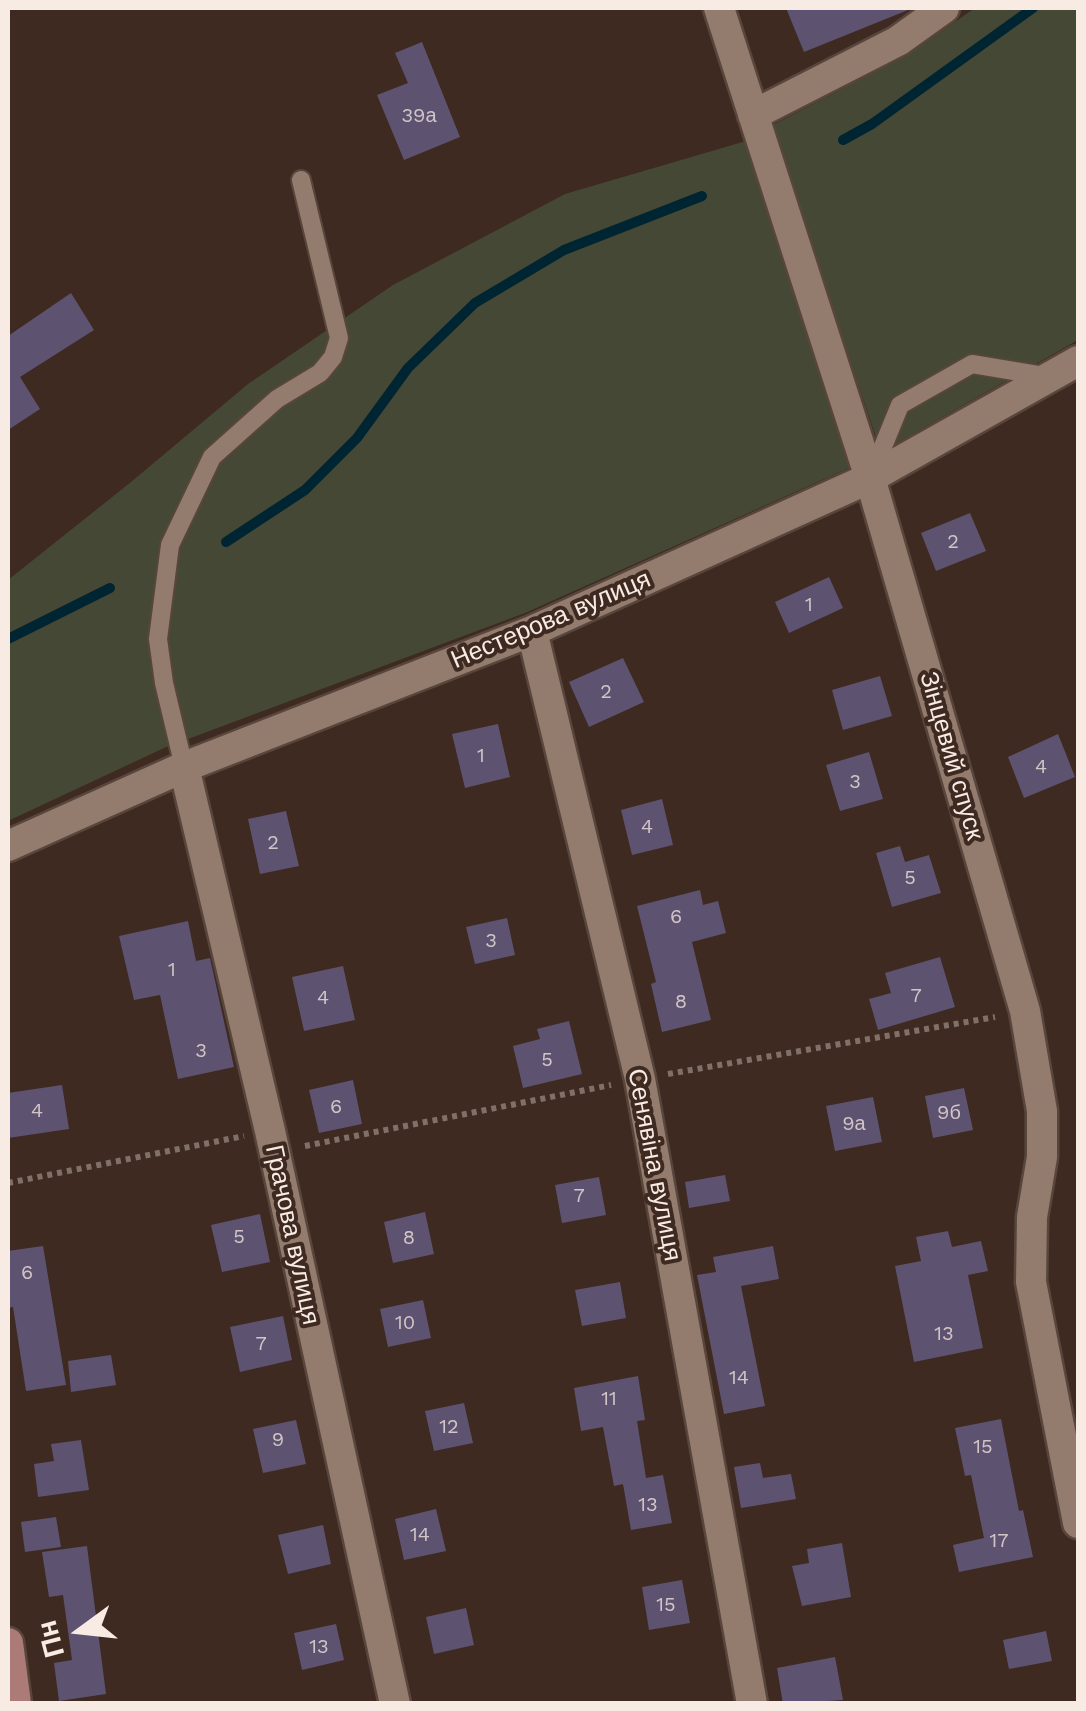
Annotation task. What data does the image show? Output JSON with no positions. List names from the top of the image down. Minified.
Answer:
{"streets":{"street":["Нестерова вулиця","Зінцевий спуск","Сенявіна вулиця","Грачова вулиця"]},"crossings":[["Нестерова вулиця","Зінцевий спуск"],["Нестерова вулиця","Сенявіна вулиця"],["Нестерова вулиця","Грачова вулиця"]],"house_numbers":["39а","2","1","2","1","4","3","4","2","5","6","3","1","7","4","8","3","5","6","4","9б","9а","7","5","8","6","10","13","7","14","11","12","9","15","13","14","17","15","13"],"north":"left"}
